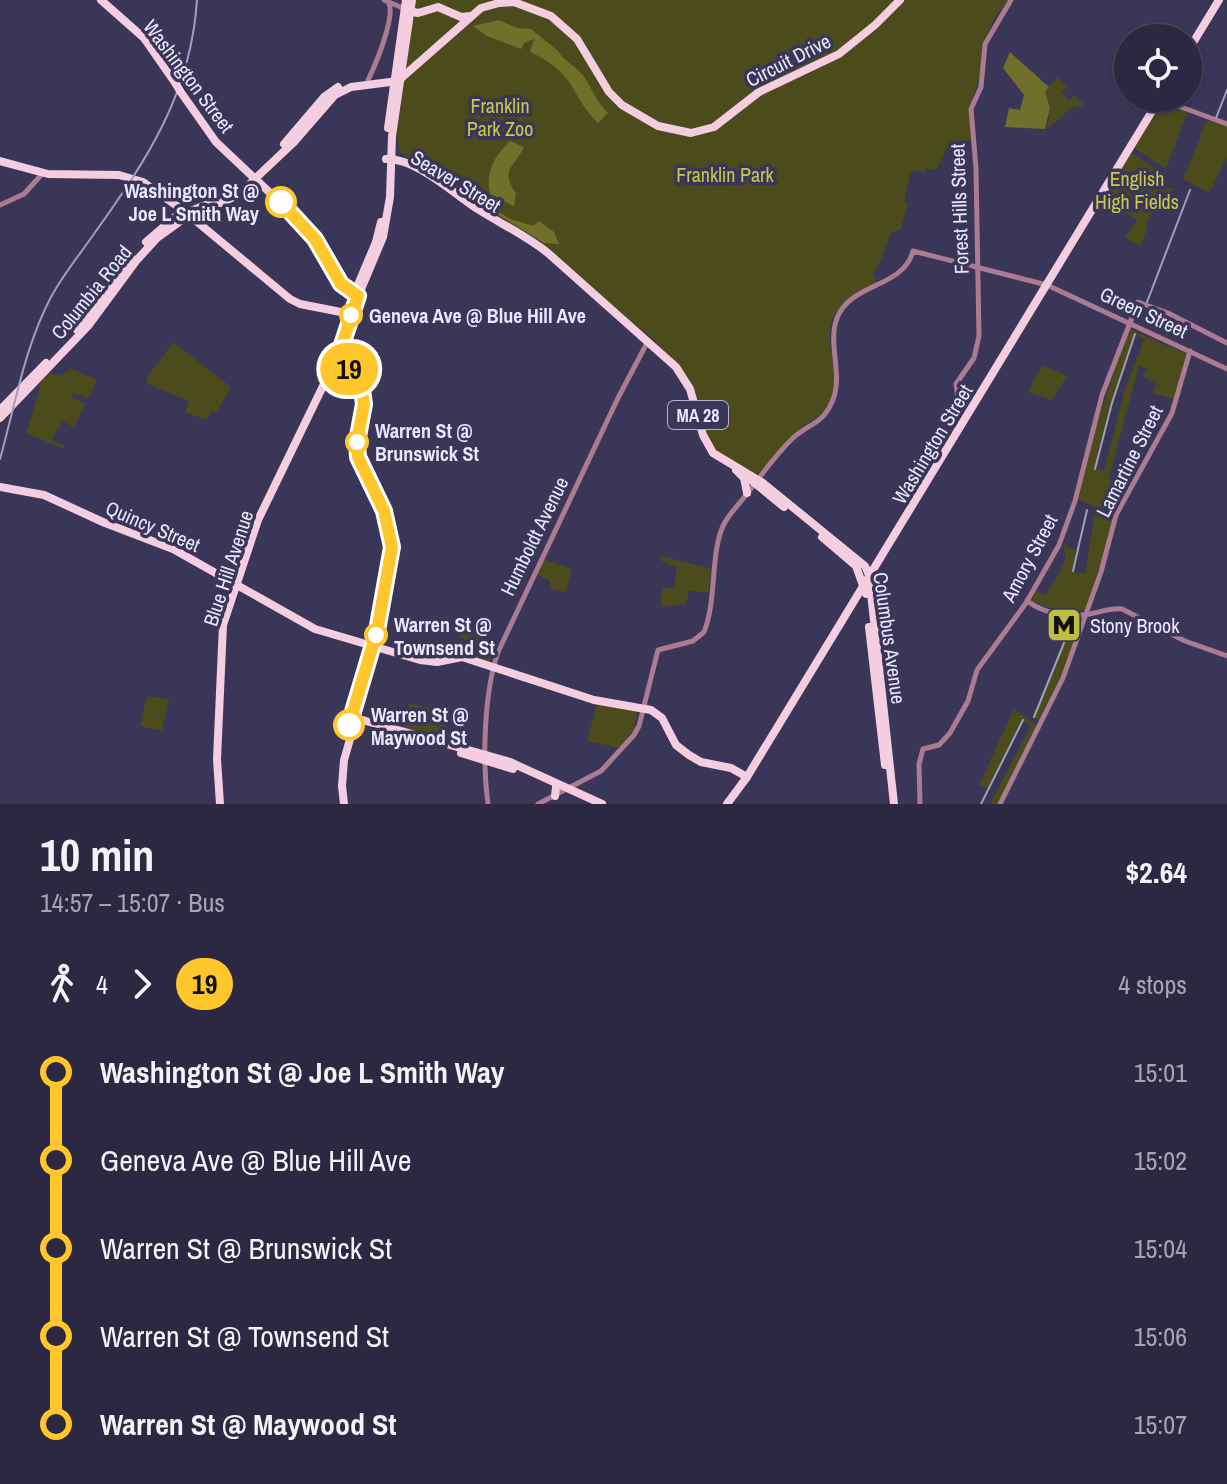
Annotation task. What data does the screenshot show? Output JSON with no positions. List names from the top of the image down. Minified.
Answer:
{"streets":{"main road":["Circuit Drive","Washington Street","Seaver Street","Columbia Road","MA 28","Quincy Street","Blue Hill Avenue","Columbus Avenue"],"street":["Forest Hills Street","Green Street","Lamartine Street","Humboldt Avenue","Amory Street"]},"crossings":[["Circuit Drive","Columbia Road"],["Circuit Drive","Blue Hill Avenue"],["Washington Street","Forest Hills Street"],["Washington Street","Columbia Road"],["Washington Street","Green Street"],["Washington Street","Blue Hill Avenue"],["Washington Street","Columbus Avenue"],["Seaver Street","Green Street"],["Seaver Street","MA 28"],["Seaver Street","Humboldt Avenue"],["Seaver Street","Blue Hill Avenue"],["Seaver Street","Columbus Avenue"],["Forest Hills Street","Green Street"],["Columbia Road","Blue Hill Avenue"],["Green Street","Lamartine Street"],["Green Street","Amory Street"],["Green Street","Columbus Avenue"],["MA 28","Blue Hill Avenue"],["Quincy Street","Humboldt Avenue"],["Quincy Street","Blue Hill Avenue"]],"parks":["Franklin Park Zoo","Franklin Park","English High Fields"],"places":{"other":["Washington St @ Joe L Smith Way","Geneva Ave @ Blue Hill Ave","Warren St @ Brunswick St","Warren St @ Townsend St","Warren St @ Maywood St"],"metro station":["Stony Brook"]},"lines":["bus line 19"],"page":{"on_map":"19","heading":["10 min","14:57 – 15:07 · Bus","$2.64"],"legs":["4","19","4 stops"],"list":[{"name":"Washington St @ Joe L Smith Way","value":"15:01"},{"name":"Geneva Ave @ Blue Hill Ave","value":"15:02"},{"name":"Warren St @ Brunswick St","value":"15:04"},{"name":"Warren St @ Townsend St","value":"15:06"},{"name":"Warren St @ Maywood St","value":"15:07"}]}}
